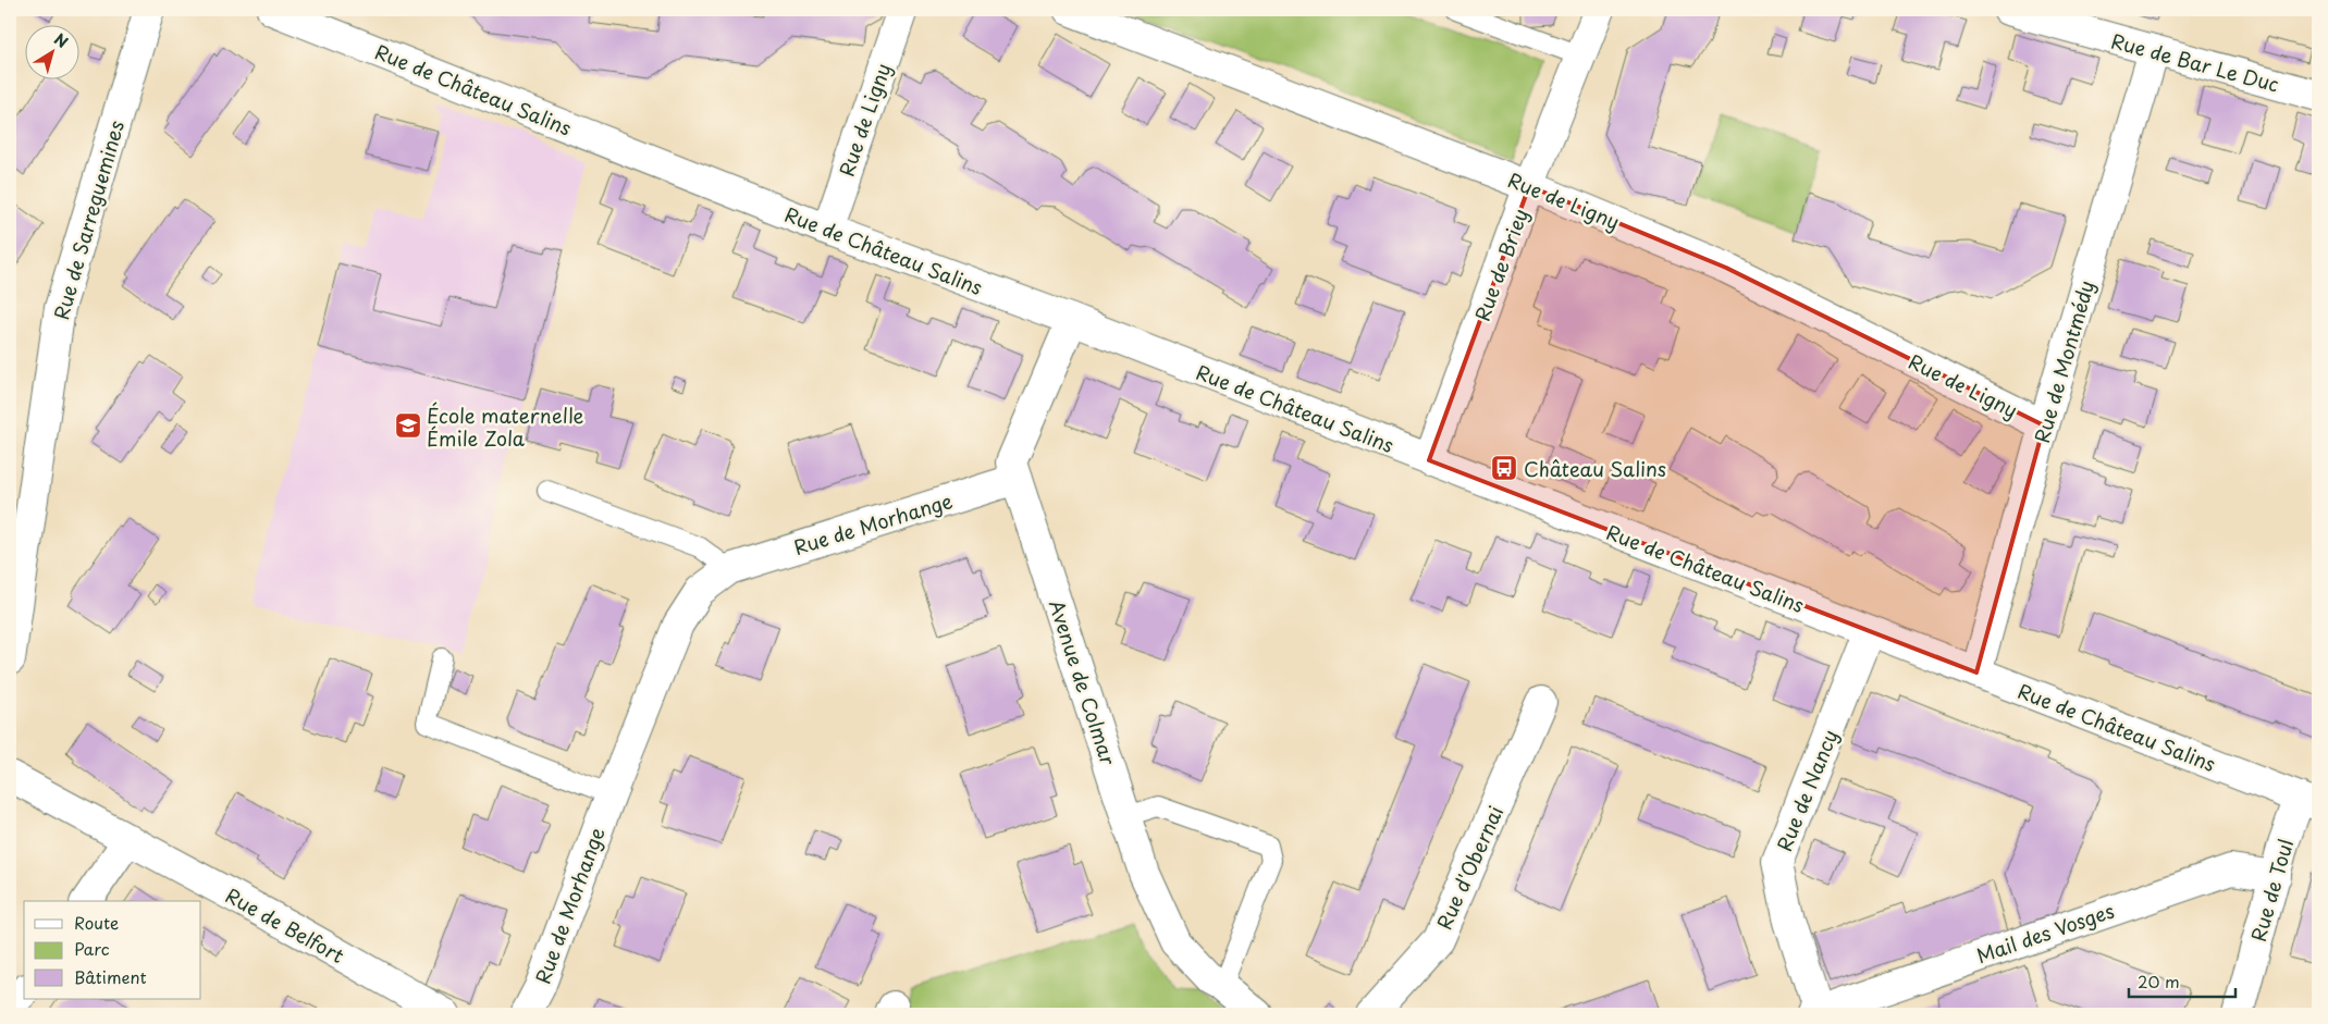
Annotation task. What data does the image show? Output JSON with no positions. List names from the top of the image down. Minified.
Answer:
{"streets":{"street":["Rue de Bar Le Duc","Rue de Château Salins","Rue de Ligny","Rue de Sarreguemines","Rue de Briey","Rue de Montmédy","Rue de Morhange","Avenue de Colmar","Rue de Nancy","Rue d'Obernai","Rue de Toul","Rue de Belfort","Mail des Vosges"]},"crossings":[["Rue de Bar Le Duc","Rue de Montmédy"],["Rue de Château Salins","Rue de Ligny"],["Rue de Château Salins","Rue de Briey"],["Rue de Château Salins","Rue de Montmédy"],["Rue de Château Salins","Avenue de Colmar"],["Rue de Château Salins","Rue de Nancy"],["Rue de Château Salins","Rue de Toul"],["Rue de Ligny","Rue de Briey"],["Rue de Ligny","Rue de Montmédy"],["Rue de Morhange","Avenue de Colmar"],["Rue de Nancy","Mail des Vosges"],["Rue de Toul","Mail des Vosges"]],"places":{"school or university":["École maternelle Émile Zola"],"bus stop":["Château Salins"]},"legend":["Route","Parc","Bâtiment"],"scale_bar":"20 m","north":"top right"}
